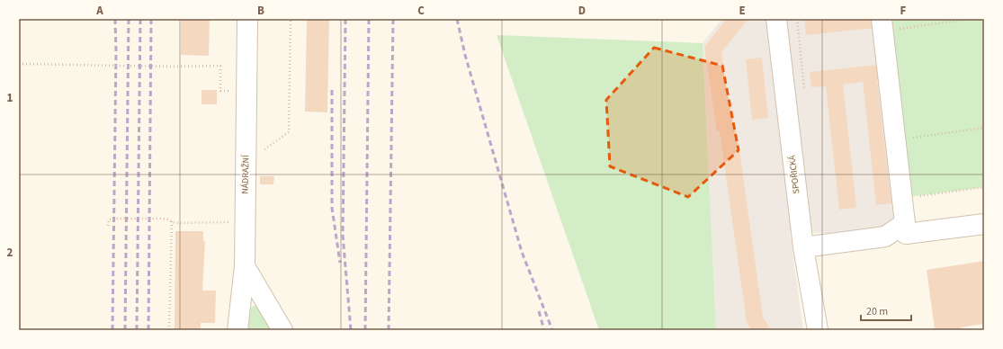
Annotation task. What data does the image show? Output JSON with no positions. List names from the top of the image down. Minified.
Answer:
{"streets":{"street":["NÁDRAŽNÍ","SPOŘICKÁ"]},"scale_bar":"20 m","grid":{"columns":["A","B","C","D","E","F"],"rows":["1","2"]}}
